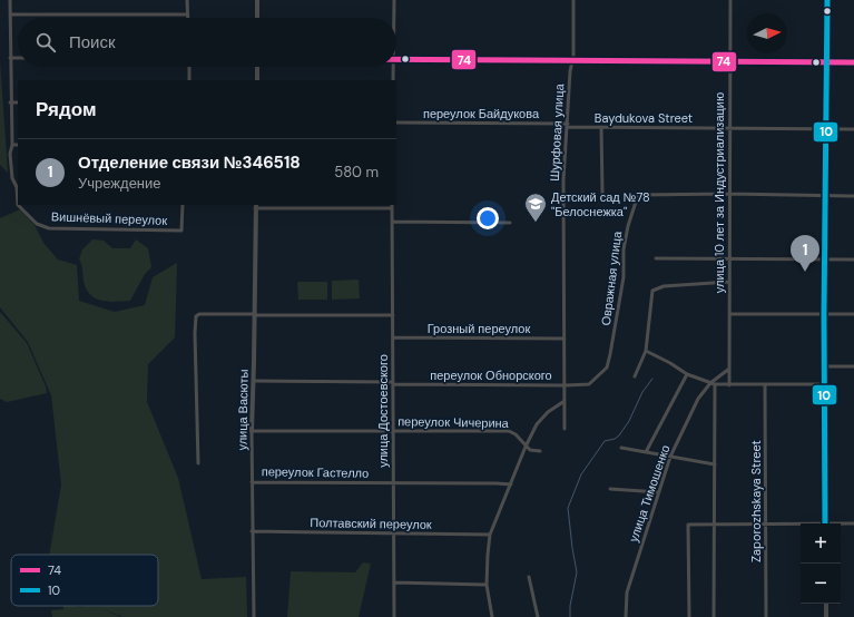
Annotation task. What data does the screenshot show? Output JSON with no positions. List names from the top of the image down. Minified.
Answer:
{"streets":{"street":["переулок Байдукова","Baydukova Street","Шурфовая улица","улица 10 лет за Индустриализацию","Вишнёвый переулок","Овражная улица","Грозный переулок","переулок Обнорского","улица Васюты","улица Достоевского","переулок Чичерина","переулок Гастелло","улица Тимошенко","Zaporozhskaya Street","Полтавский переулок"]},"crossings":[["переулок Байдукова","Baydukova Street"],["переулок Байдукова","Шурфовая улица"],["Baydukova Street","Шурфовая улица"],["Baydukova Street","улица 10 лет за Индустриализацию"],["Шурфовая улица","Грозный переулок"],["Шурфовая улица","переулок Обнорского"],["улица 10 лет за Индустриализацию","Овражная улица"],["улица 10 лет за Индустриализацию","улица Тимошенко"],["Овражная улица","переулок Обнорского"],["Грозный переулок","улица Достоевского"],["переулок Обнорского","улица Васюты"],["переулок Обнорского","улица Достоевского"],["улица Васюты","переулок Чичерина"],["улица Васюты","переулок Гастелло"],["улица Васюты","Полтавский переулок"],["улица Достоевского","переулок Чичерина"],["улица Достоевского","переулок Гастелло"],["улица Достоевского","Полтавский переулок"]],"places":{"school or university":["Детский сад №78 \"Белоснежка\""]},"lines":["transit line 10","transit line 74"],"legend":["74","10"],"north":"right","page":{"search":"Поиск","heading":"Рядом","list":[{"mark":"1","name":"Отделение связи №346518","note":"Учреждение","value":"580 m"}],"pins":"1","map_buttons":["+","−"]}}
